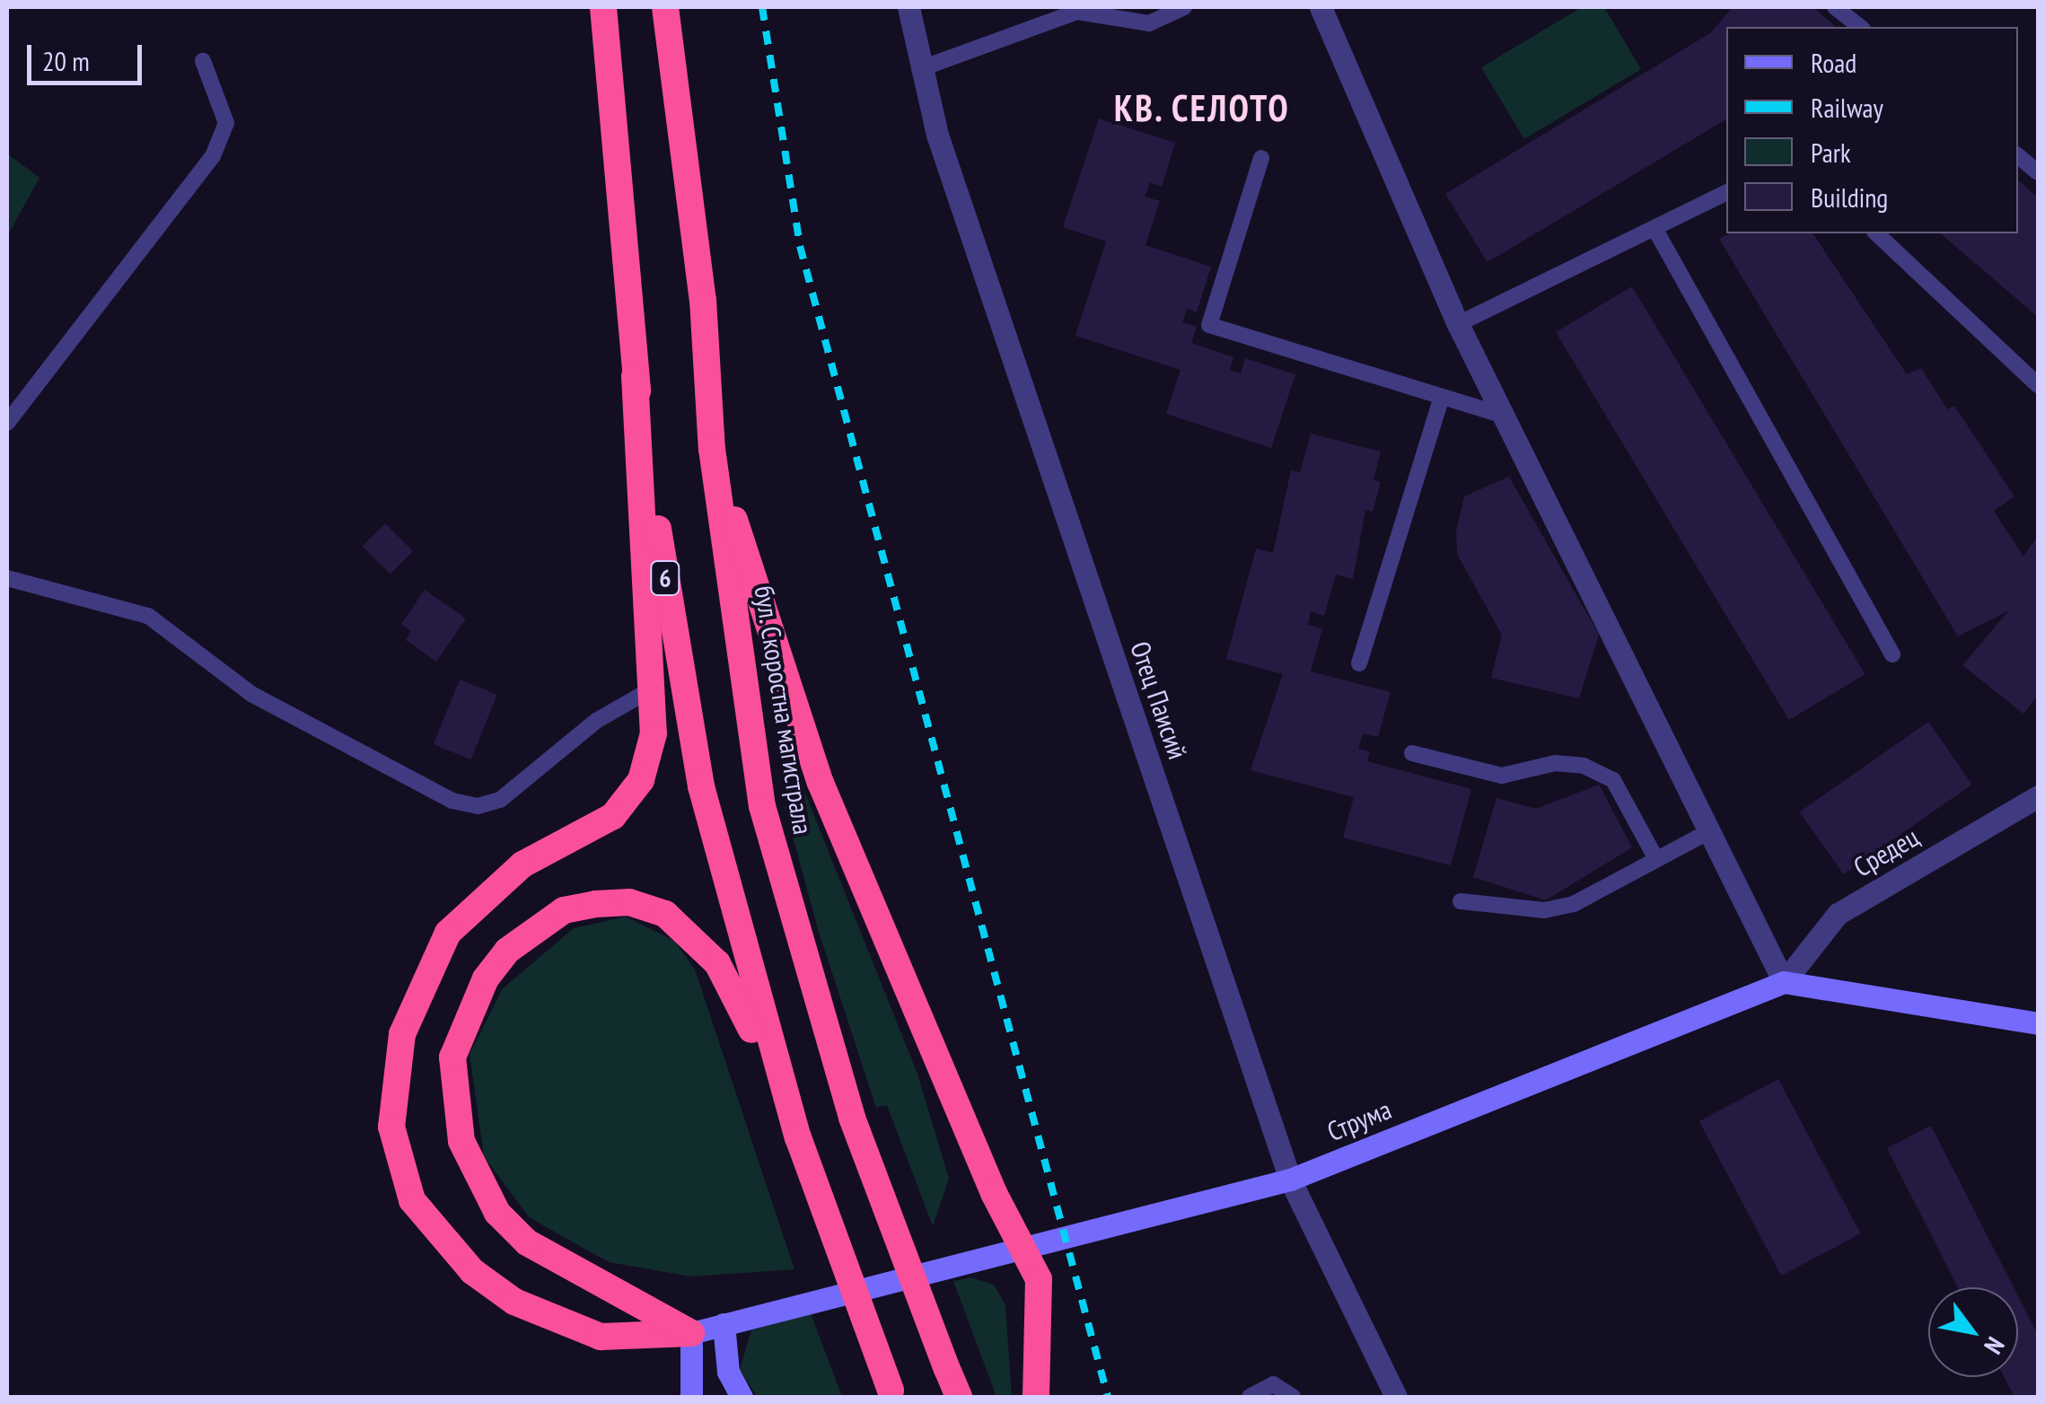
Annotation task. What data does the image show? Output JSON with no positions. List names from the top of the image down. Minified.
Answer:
{"streets":{"highway":["6","бул. Скоростна магистрала"],"main road":["Струма"],"street":["Отец Паисий","Средец"]},"crossings":[["Отец Паисий","Струма"],["Средец","Струма"]],"districts":["КВ. СЕЛОТО"],"legend":["Road","Railway","Park","Building"],"scale_bar":"20 m","north":"bottom right"}
